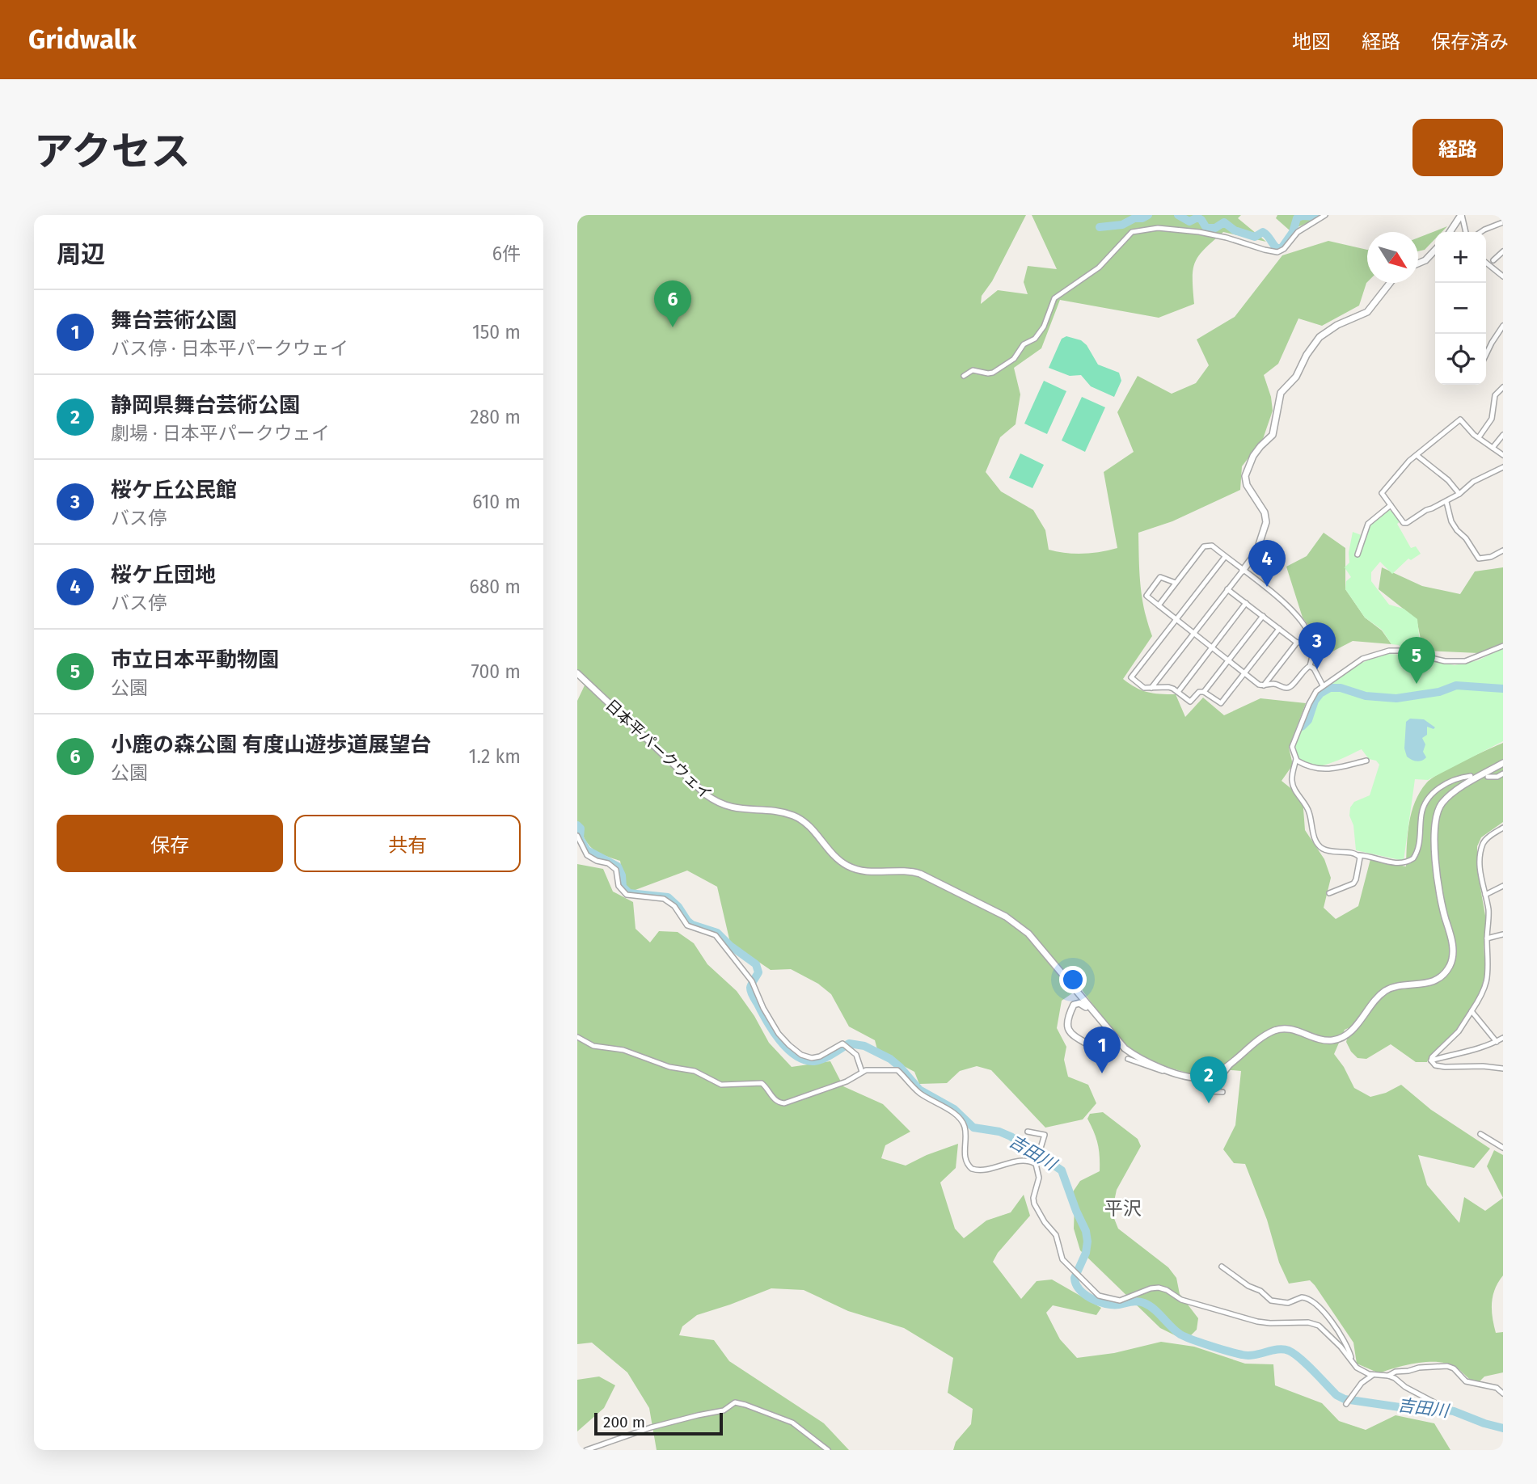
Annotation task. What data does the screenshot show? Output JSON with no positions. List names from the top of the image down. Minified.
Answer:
{"streets":{"street":["日本平パークウェイ"]},"districts":["平沢"],"water":["吉田川"],"scale_bar":"200 m","north":"bottom right","page":{"header":"Gridwalk","nav":["地図","経路","保存済み"],"title":"アクセス","buttons":["経路",["保存","共有"]],"heading":["周辺","6件"],"map_buttons":["+","−"],"pins":["6","4","3","5","1","2"],"list":[{"mark":"1","name":"舞台芸術公園","note":"バス停 · 日本平パークウェイ","value":"150 m"},{"mark":"2","name":"静岡県舞台芸術公園","note":"劇場 · 日本平パークウェイ","value":"280 m"},{"mark":"3","name":"桜ケ丘公民館","note":"バス停","value":"610 m"},{"mark":"4","name":"桜ケ丘団地","note":"バス停","value":"680 m"},{"mark":"5","name":"市立日本平動物園","note":"公園","value":"700 m"},{"mark":"6","name":"小鹿の森公園 有度山遊歩道展望台","note":"公園","value":"1.2 km"}],"scale":"200 m"}}
